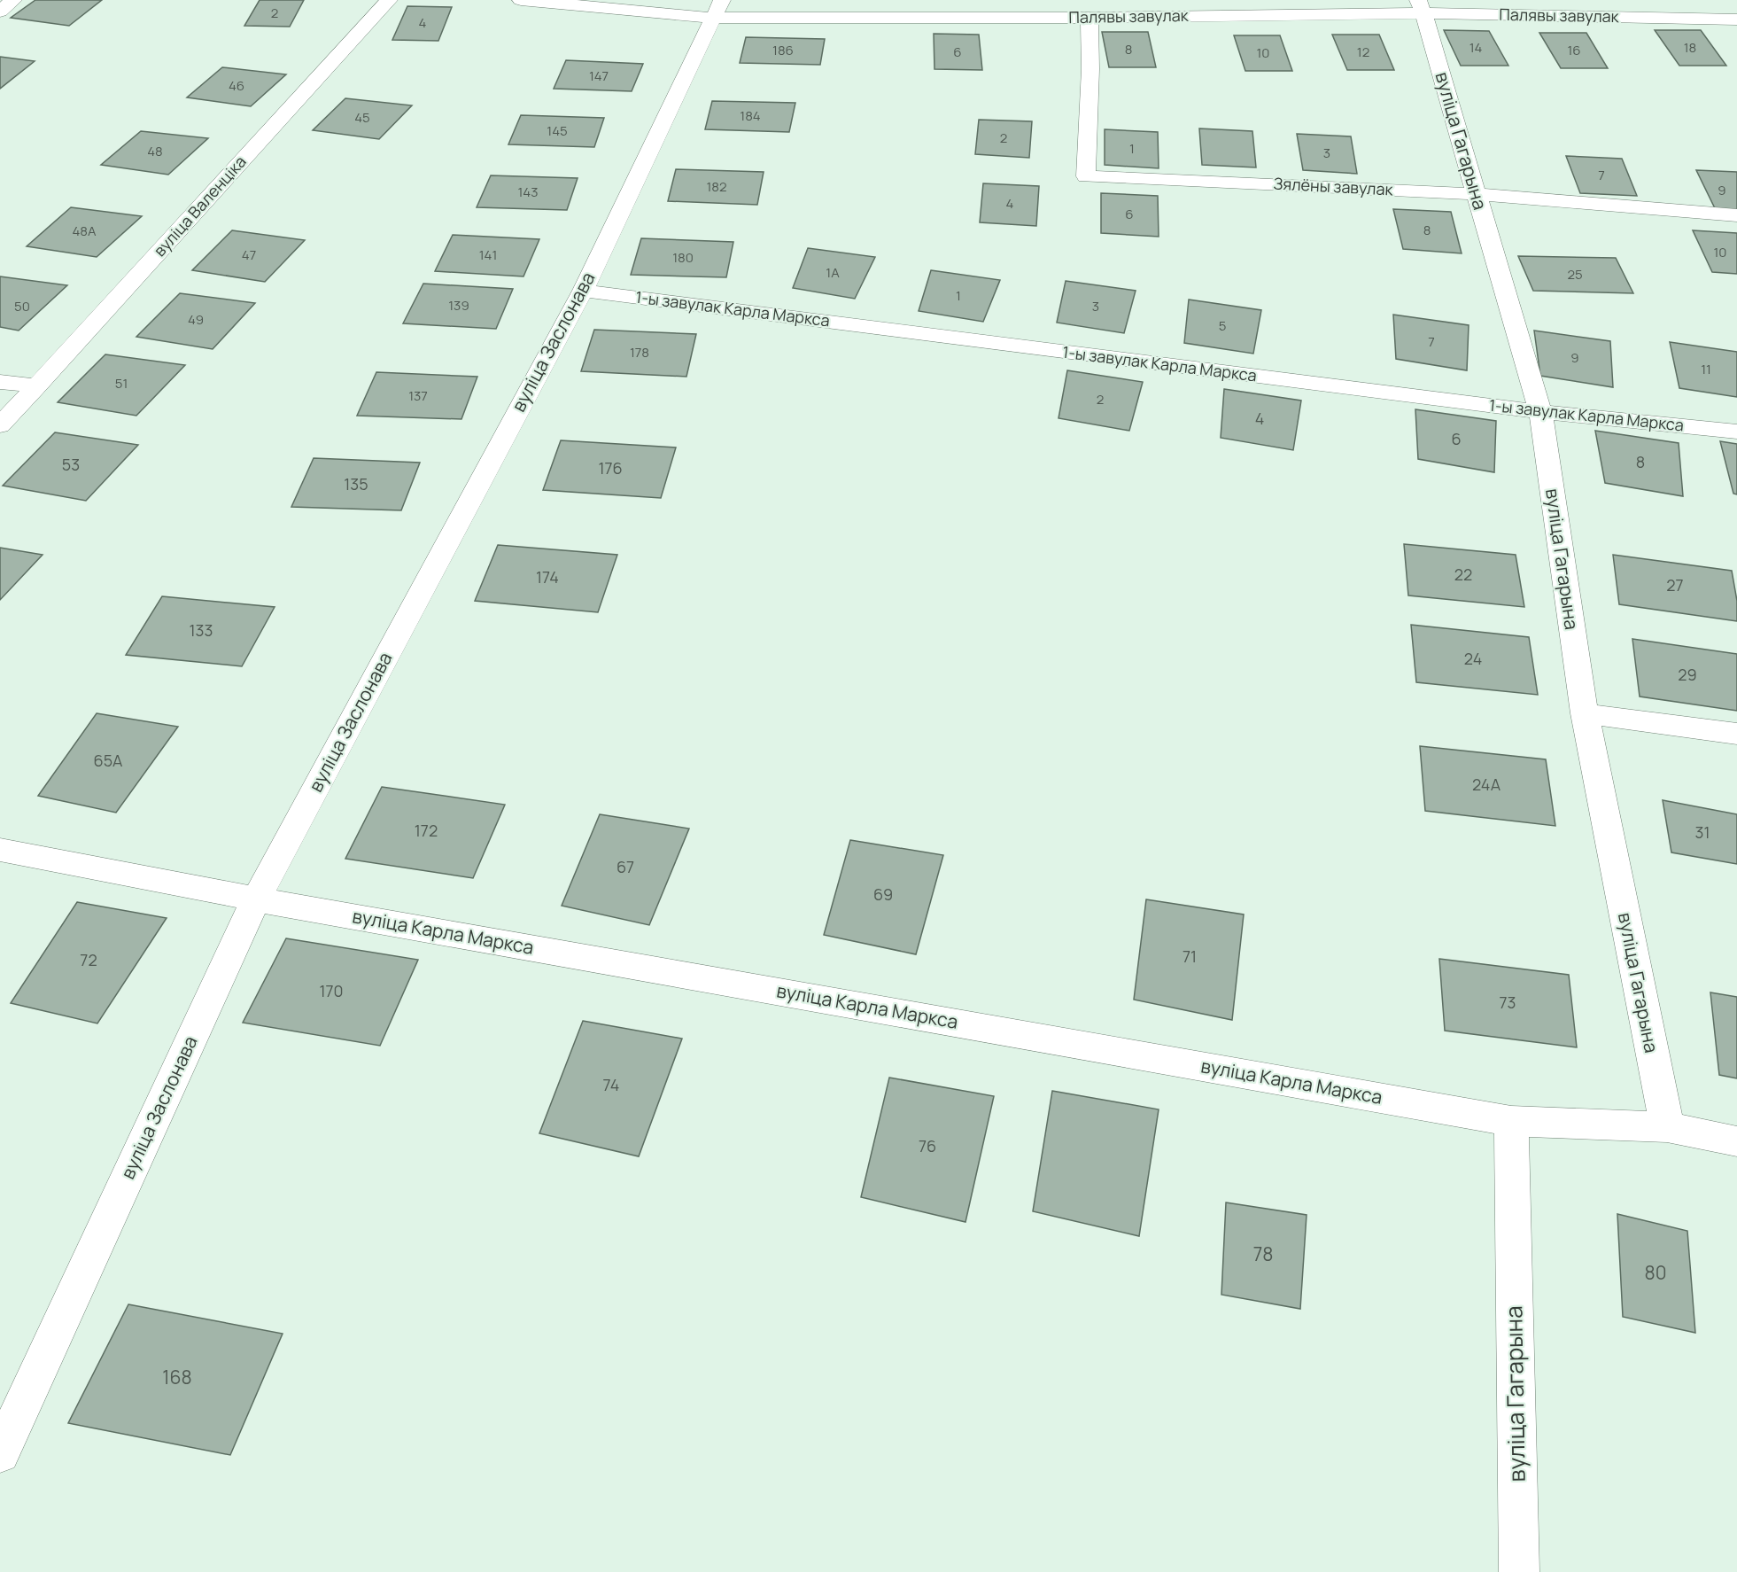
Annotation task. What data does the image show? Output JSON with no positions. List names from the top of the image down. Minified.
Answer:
{"streets":{"street":["Палявы завулак","вуліца Гагарына","Зялёны завулак","вуліца Валенціка","1-ы завулак Карла Маркса","вуліца Заслонава","вуліца Карла Маркса"]},"crossings":[["Палявы завулак","вуліца Гагарына"],["Палявы завулак","Зялёны завулак"],["Палявы завулак","вуліца Заслонава"],["вуліца Гагарына","Зялёны завулак"],["вуліца Гагарына","1-ы завулак Карла Маркса"],["вуліца Гагарына","вуліца Карла Маркса"],["1-ы завулак Карла Маркса","вуліца Заслонава"],["вуліца Заслонава","вуліца Карла Маркса"]],"house_numbers":["2","4","14","18","8","186","16","6","12","10","147","46","184","45","145","2","1","48","3","7","182","9","143","4","6","8","48А","10","47","141","180","1А","25","1","139","50","3","49","5","7","178","9","11","51","137","2","4","6","8","53","176","135","22","174","27","133","24","29","65А","24А","172","31","67","69","71","72","170","73","74","76","78","80","168"]}
